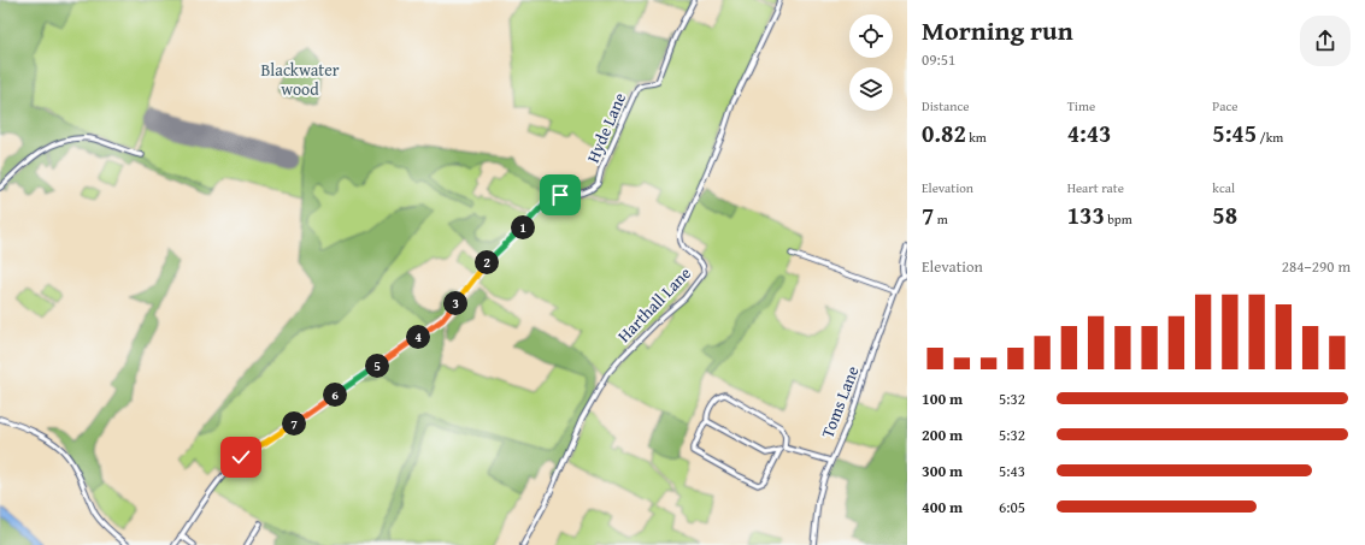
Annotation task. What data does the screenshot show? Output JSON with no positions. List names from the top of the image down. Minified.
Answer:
{"streets":{"street":["Hyde Lane","Harthall Lane","Toms Lane"]},"parks":["Blackwater wood"],"page":{"heading":["Morning run","09:51"],"stats":[["Distance","0.82 km"],["Time","4:43"],["Pace","5:45 /km"],["Elevation","7 m"],["Heart rate","133 bpm"],["kcal","58"]],"pins":["1","2","3","4","5","6","7"],"chart":["Elevation","284–290 m"],"list":[{"name":"100 m","note":"5:32"},{"name":"200 m","note":"5:32"},{"name":"300 m","note":"5:43"},{"name":"400 m","note":"6:05"}]}}
